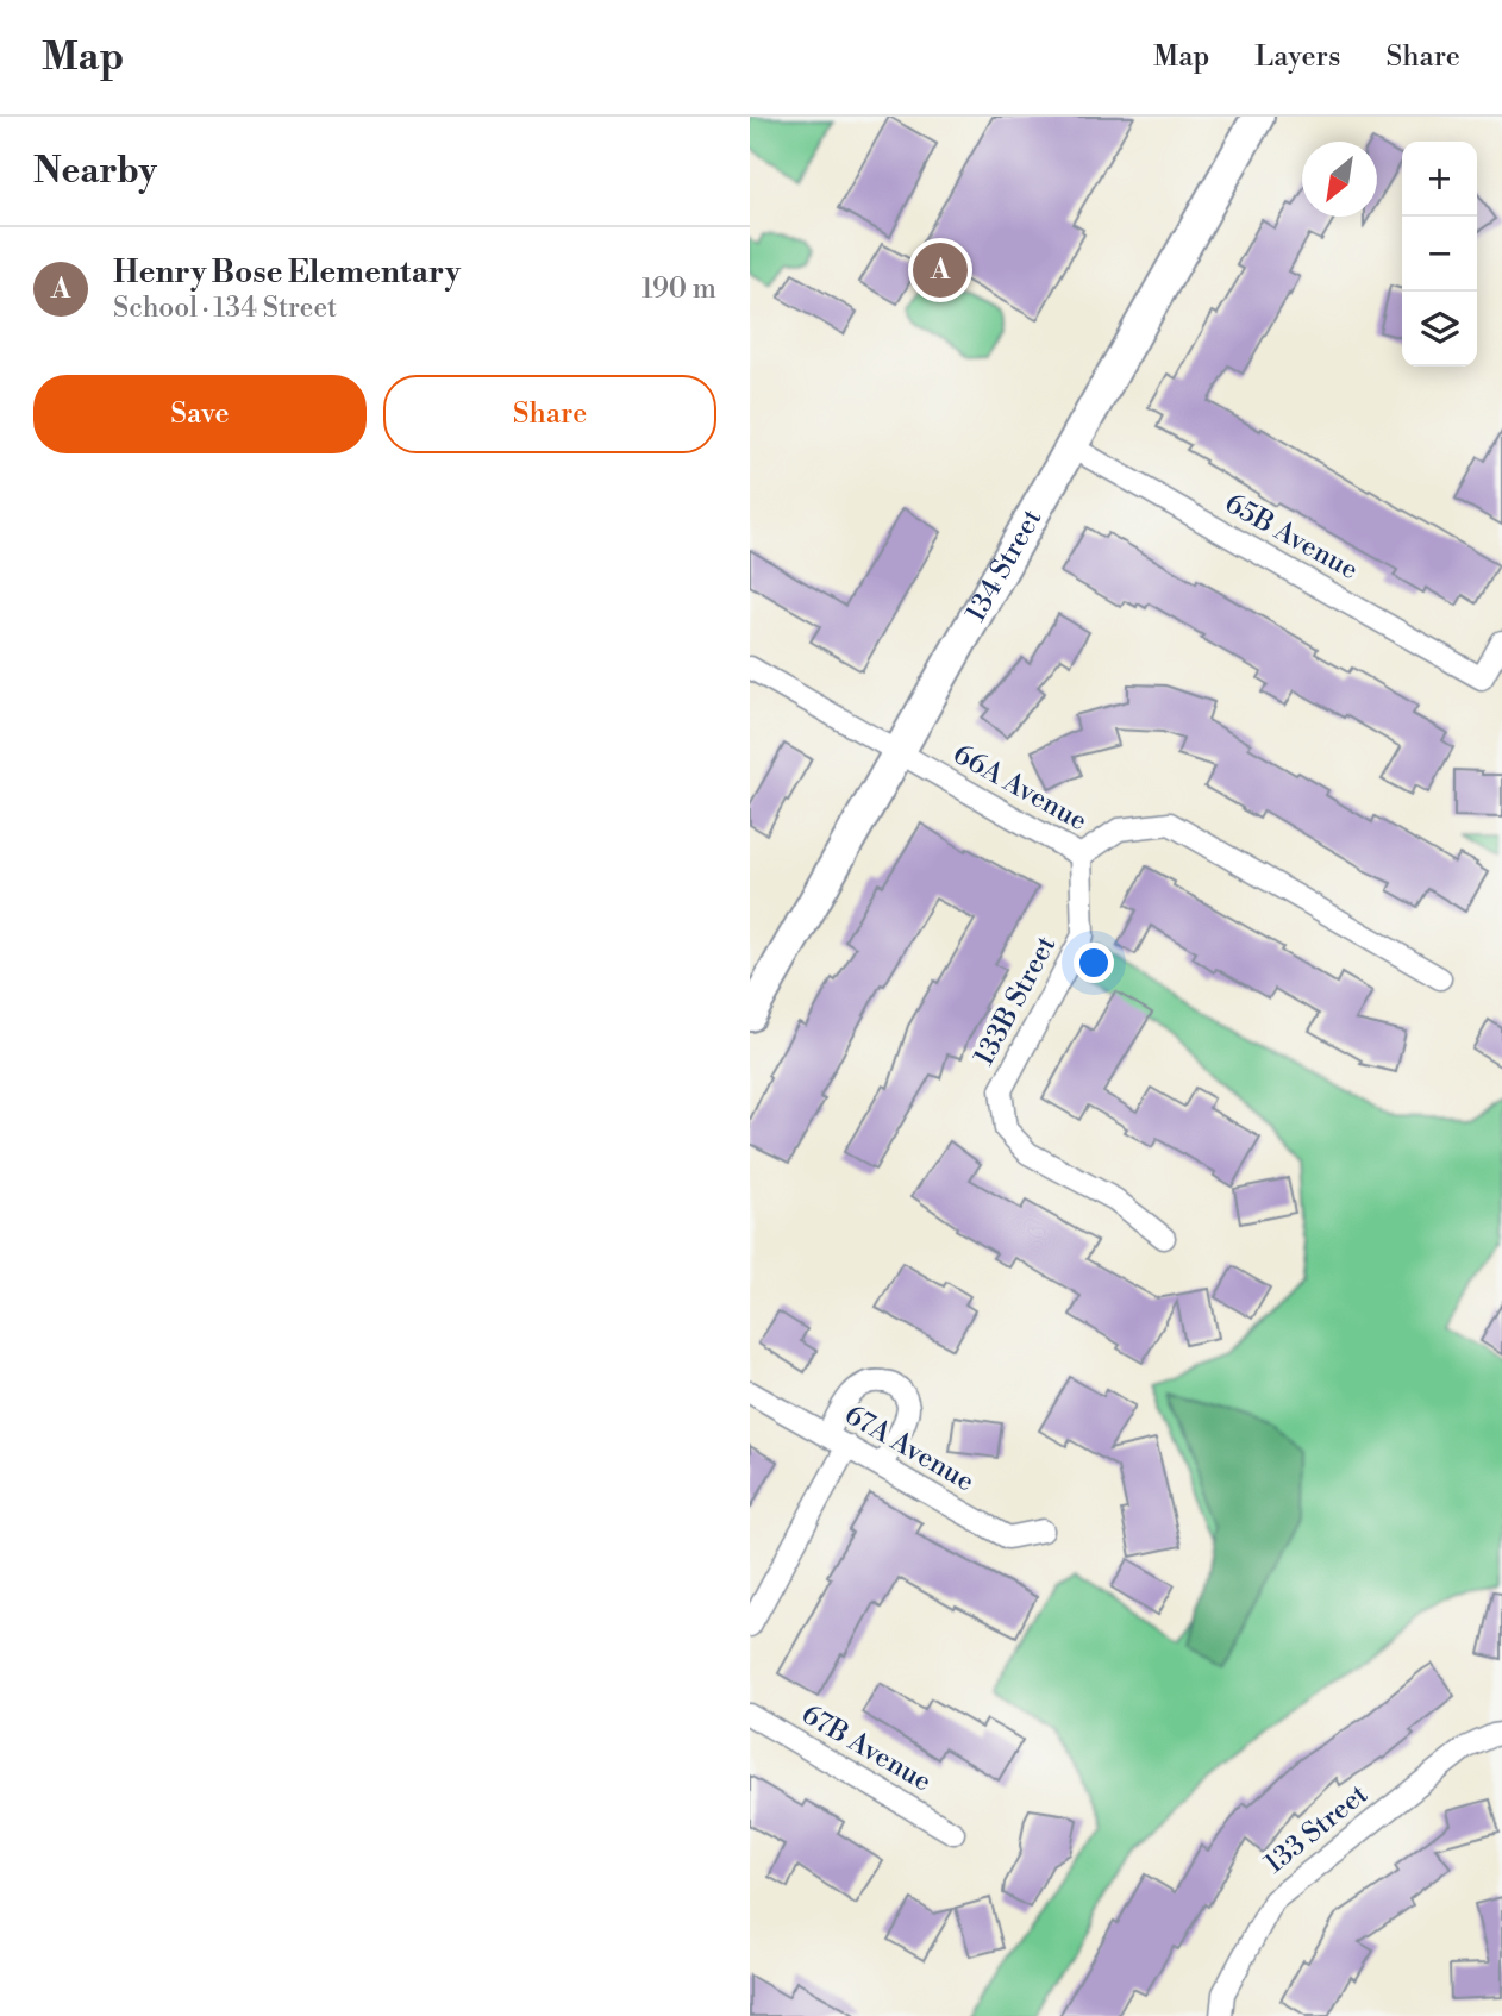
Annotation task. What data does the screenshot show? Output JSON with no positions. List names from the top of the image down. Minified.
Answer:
{"streets":{"street":["65B Avenue","134 Street","66A Avenue","133B Street","67A Avenue","67B Avenue","133 Street"]},"crossings":[["65B Avenue","134 Street"],["134 Street","66A Avenue"],["66A Avenue","133B Street"]],"north":"bottom left","page":{"header":"Map","nav":["Map","Layers","Share"],"heading":"Nearby","map_buttons":["+","−"],"list":[{"mark":"A","name":"Henry Bose Elementary","note":"School · 134 Street","value":"190 m"}],"pins":"A","buttons":["Save","Share"]}}
